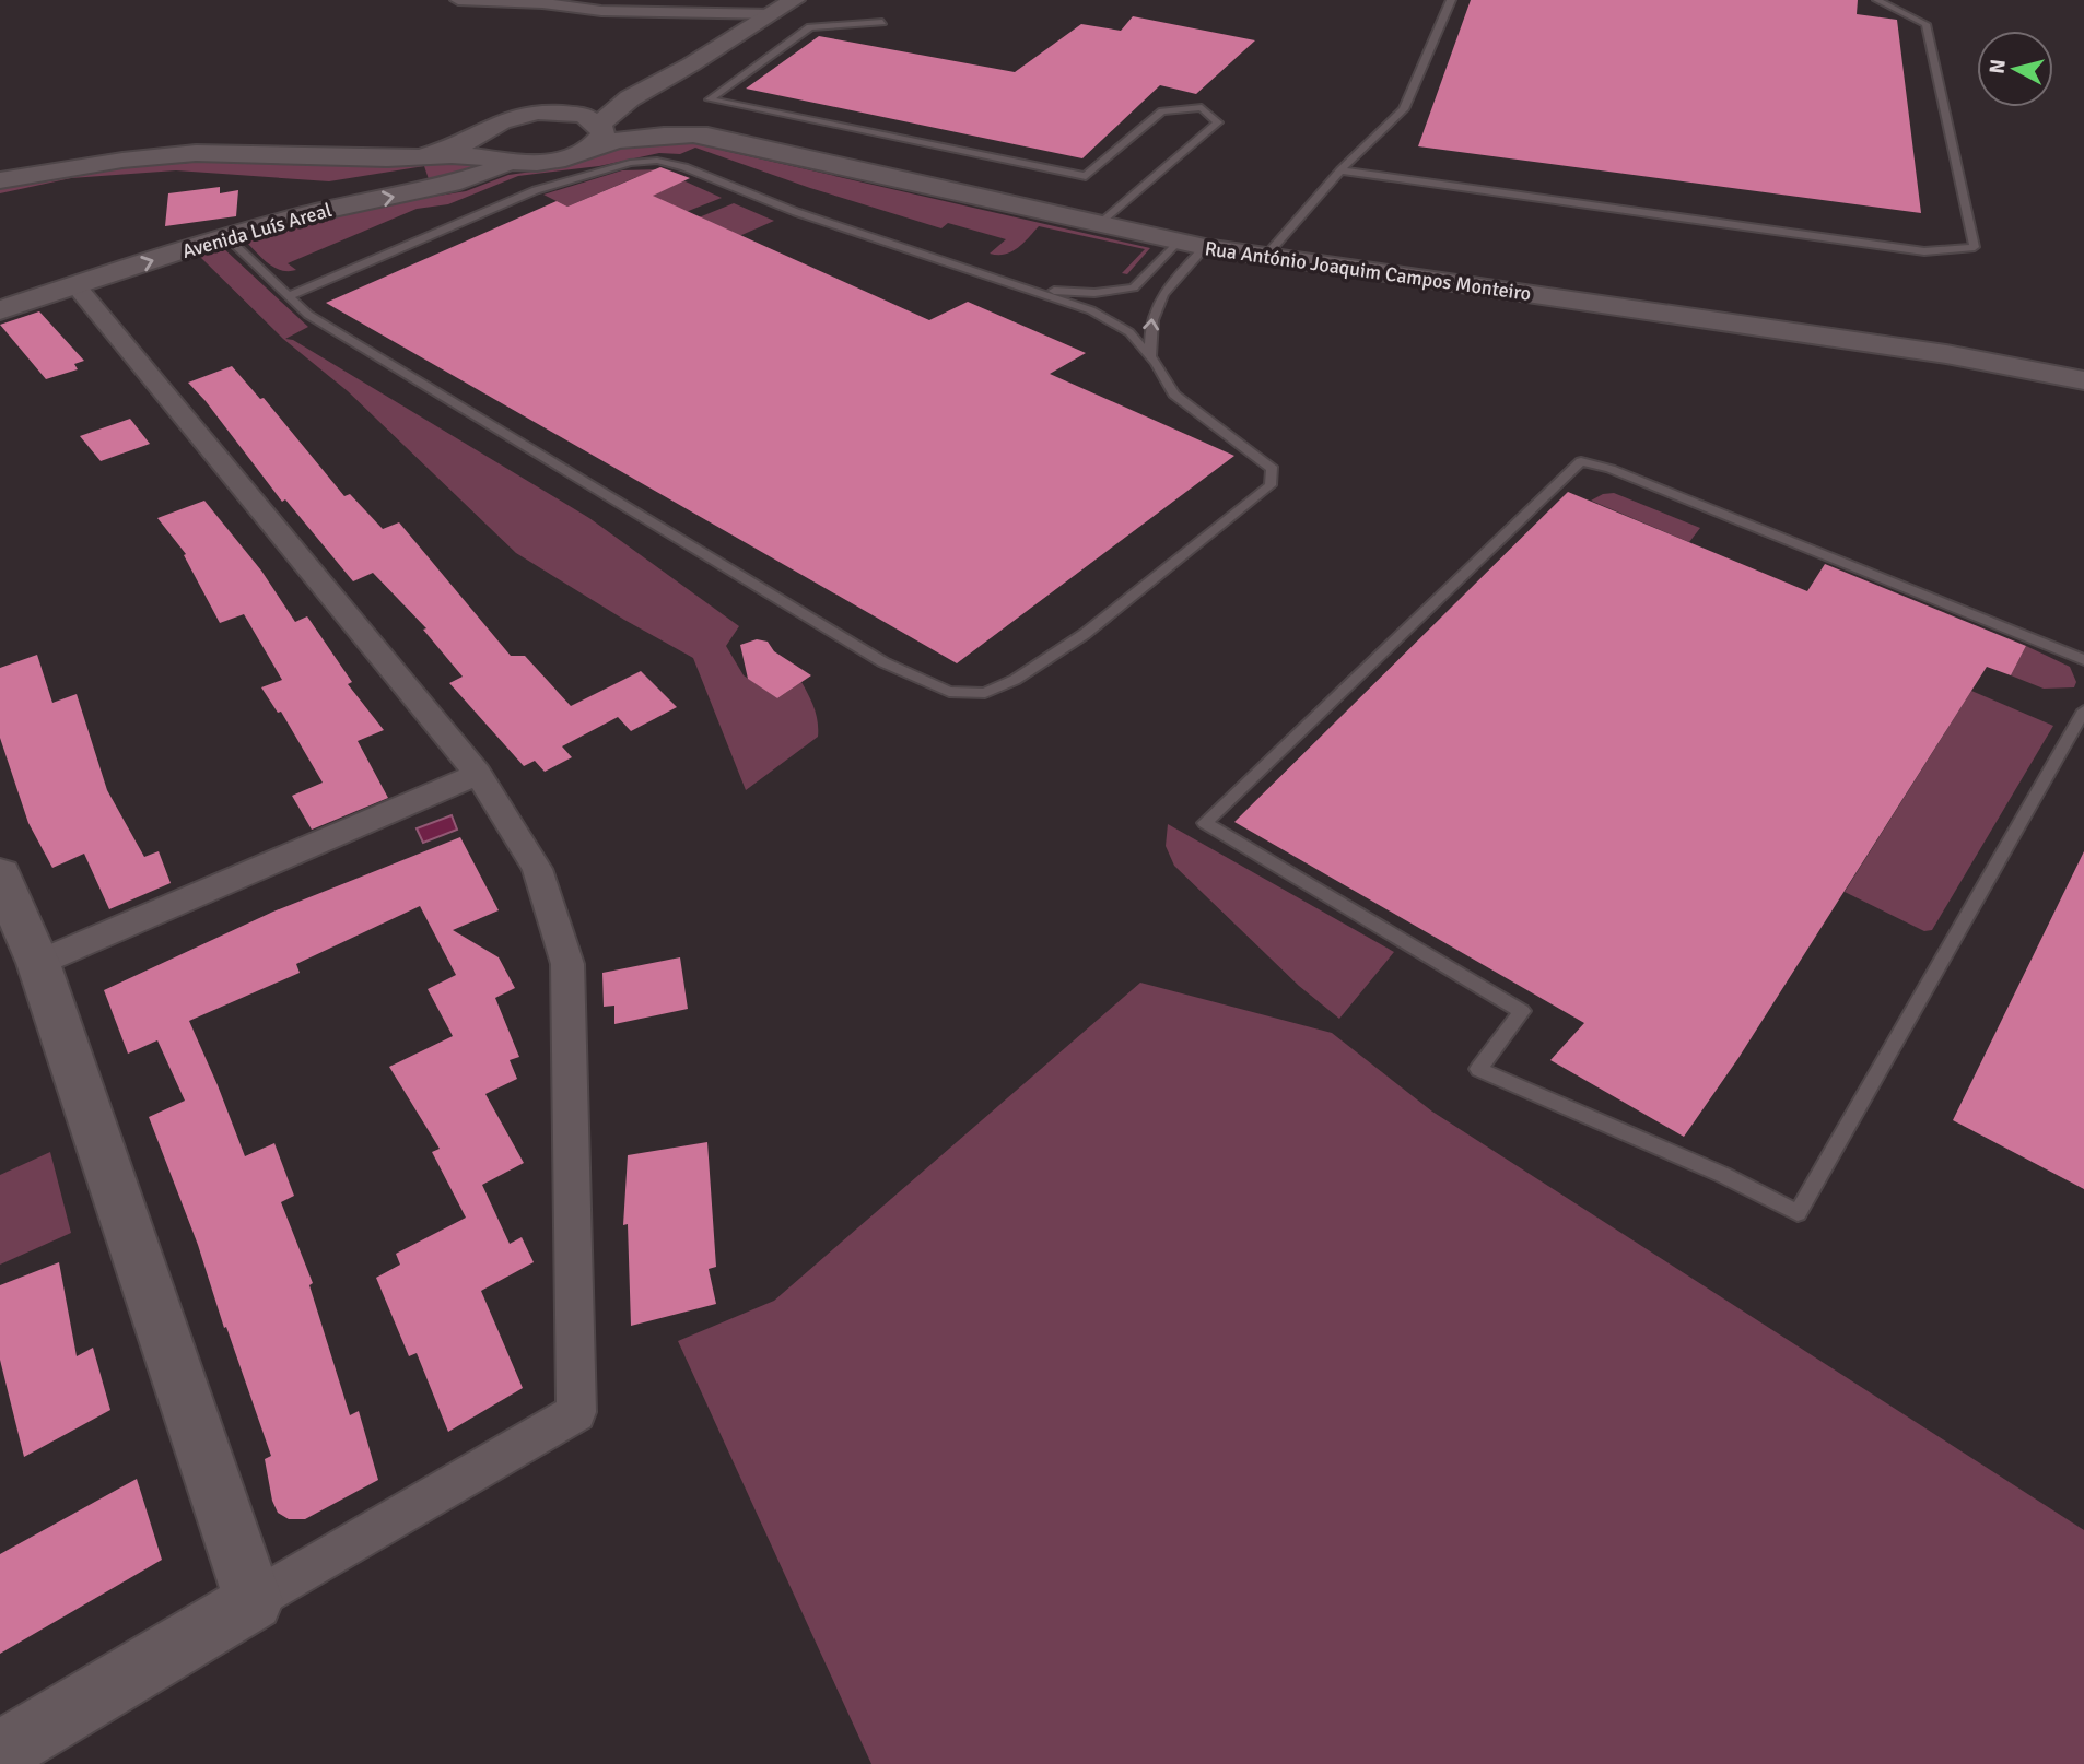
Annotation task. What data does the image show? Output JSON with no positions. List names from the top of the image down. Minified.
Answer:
{"streets":{"street":["Avenida Luís Areal","Rua António Joaquim Campos Monteiro"]},"north":"left"}
